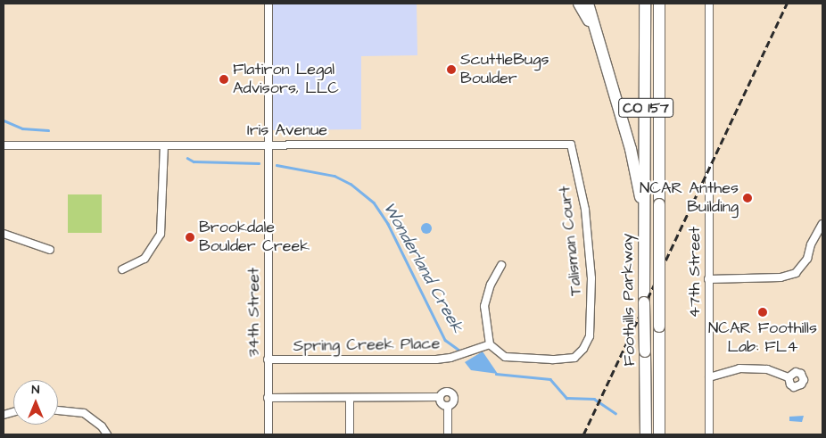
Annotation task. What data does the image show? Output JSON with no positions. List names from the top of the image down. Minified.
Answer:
{"streets":{"highway":["CO 157","Foothills Parkway"],"street":["Iris Avenue","Talisman Court","47th Street","34th Street","Spring Creek Place"]},"crossings":[["Iris Avenue","Talisman Court"],["Iris Avenue","34th Street"],["Talisman Court","Spring Creek Place"],["34th Street","Spring Creek Place"]],"water":["Wonderland Creek"],"places":["ScuttleBugs Boulder","Flatiron Legal Advisors, LLC","NCAR Anthes Building","Brookdale Boulder Creek","NCAR Foothills Lab: FL4"],"north":"top"}
